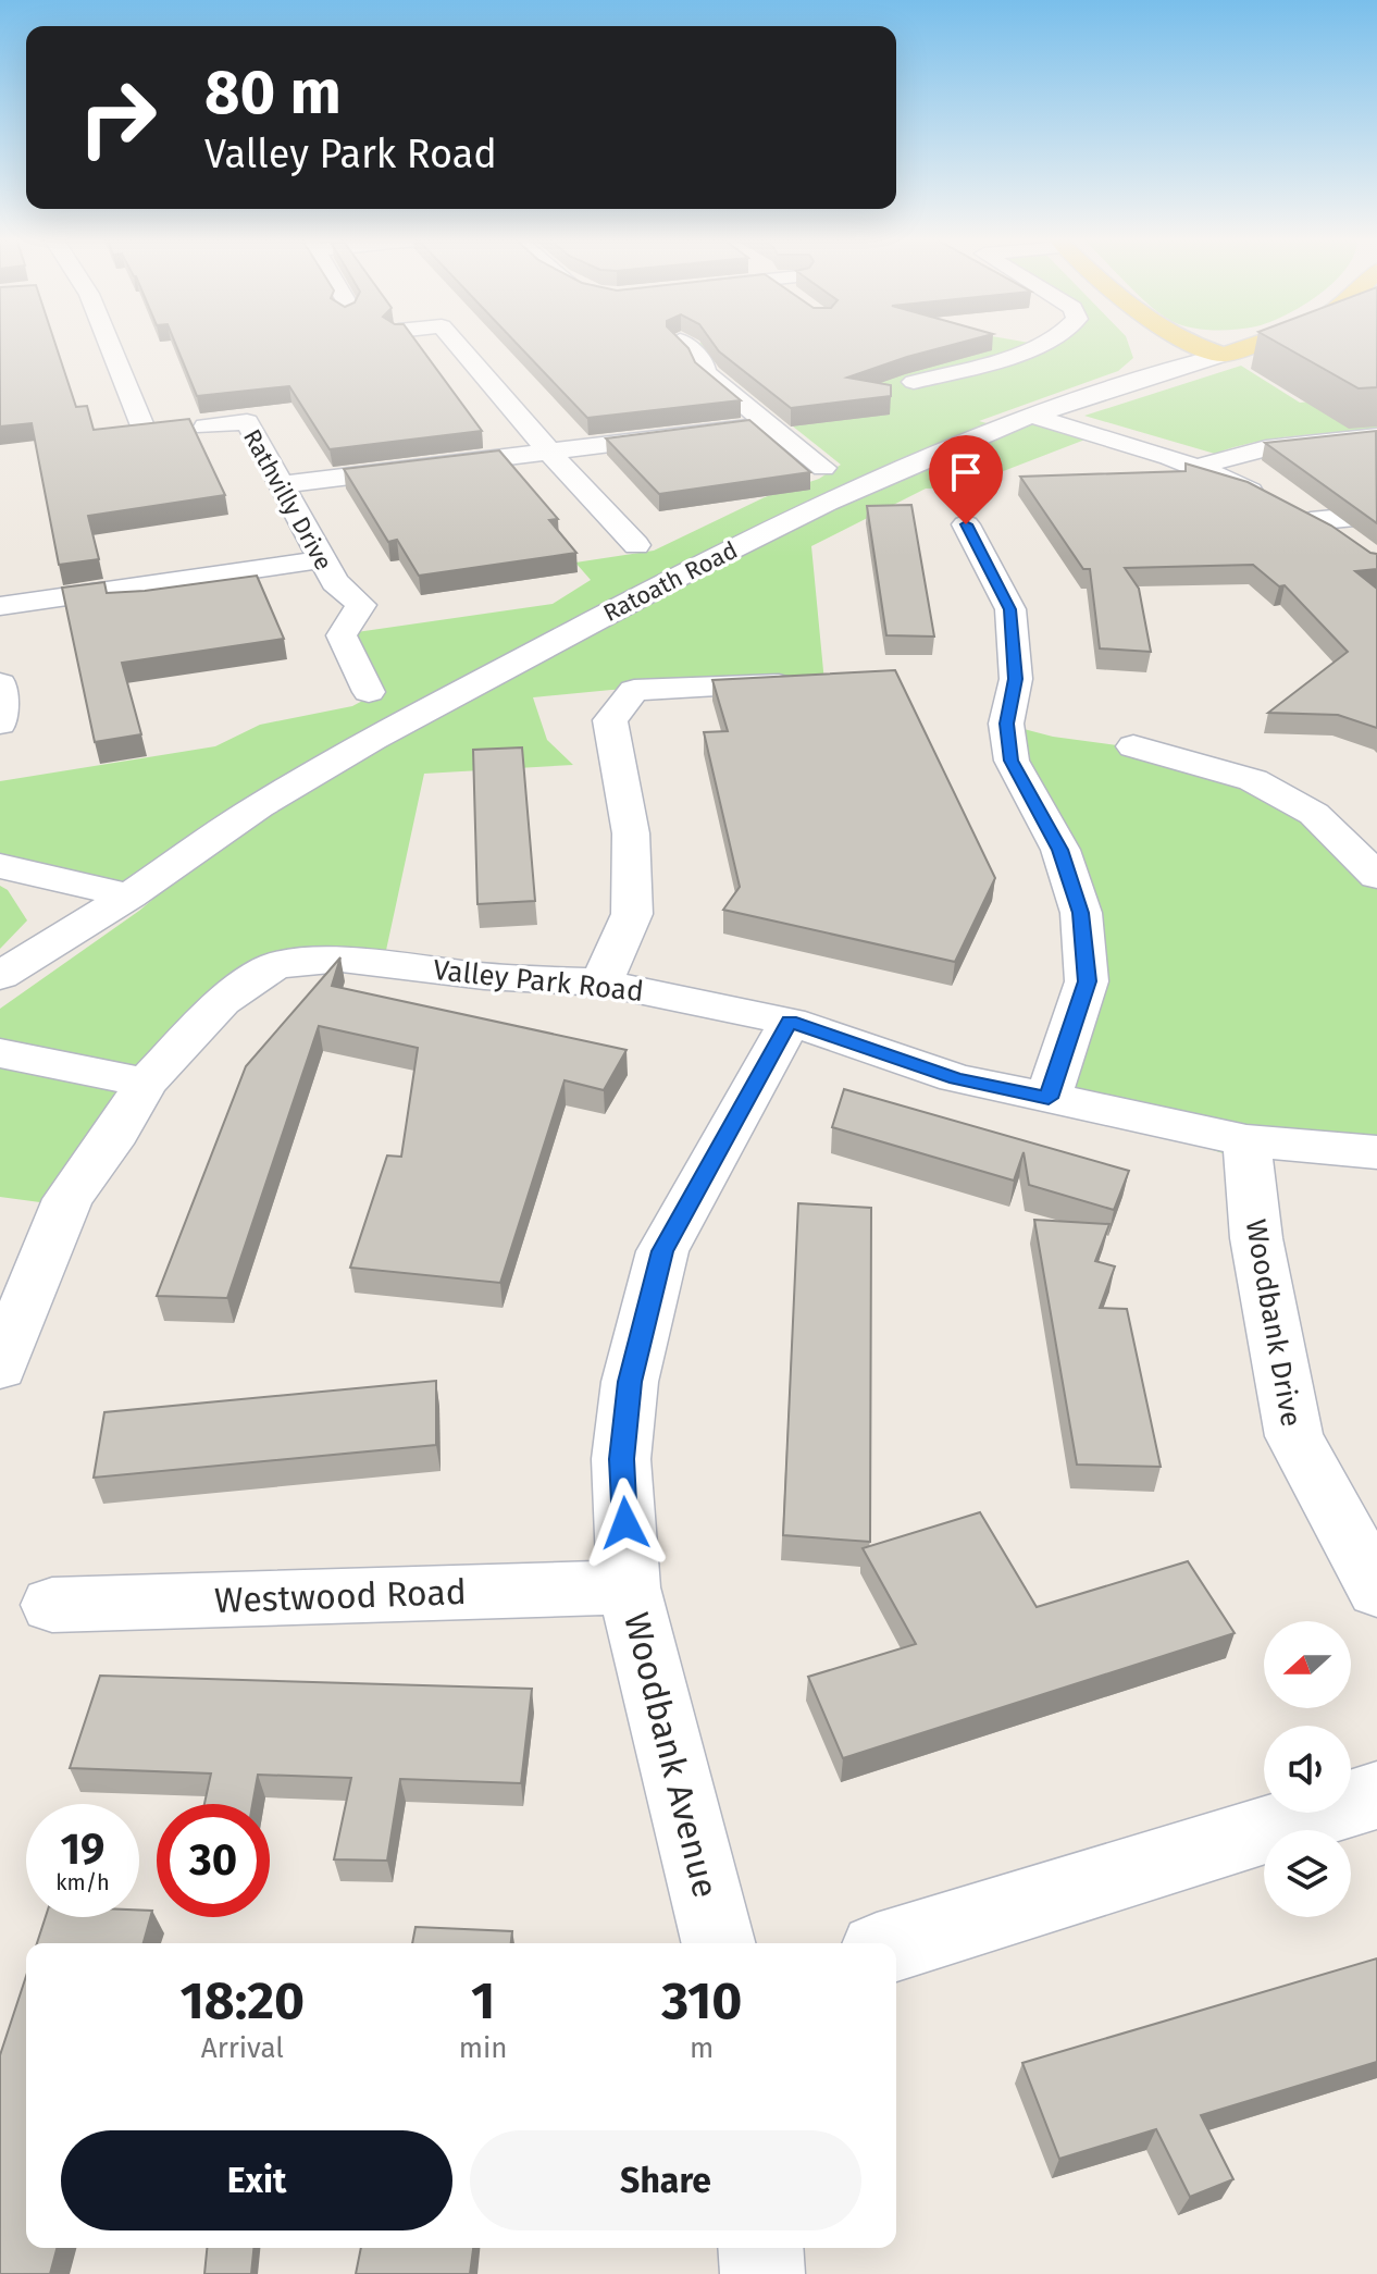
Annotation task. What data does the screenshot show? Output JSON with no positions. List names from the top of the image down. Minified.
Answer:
{"streets":{"main road":["Ratoath Road"],"street":["Rathvilly Drive","Valley Park Road","Woodbank Drive","Westwood Road","Woodbank Avenue"]},"crossings":[["Valley Park Road","Woodbank Drive"],["Valley Park Road","Woodbank Avenue"],["Westwood Road","Woodbank Avenue"]],"north":"left","page":{"turn":["80 m","Valley Park Road"],"speed":"19 km/h","limit":"30","eta":["18:20","Arrival","1","min","310","m"],"buttons":["Exit","Share"]}}
